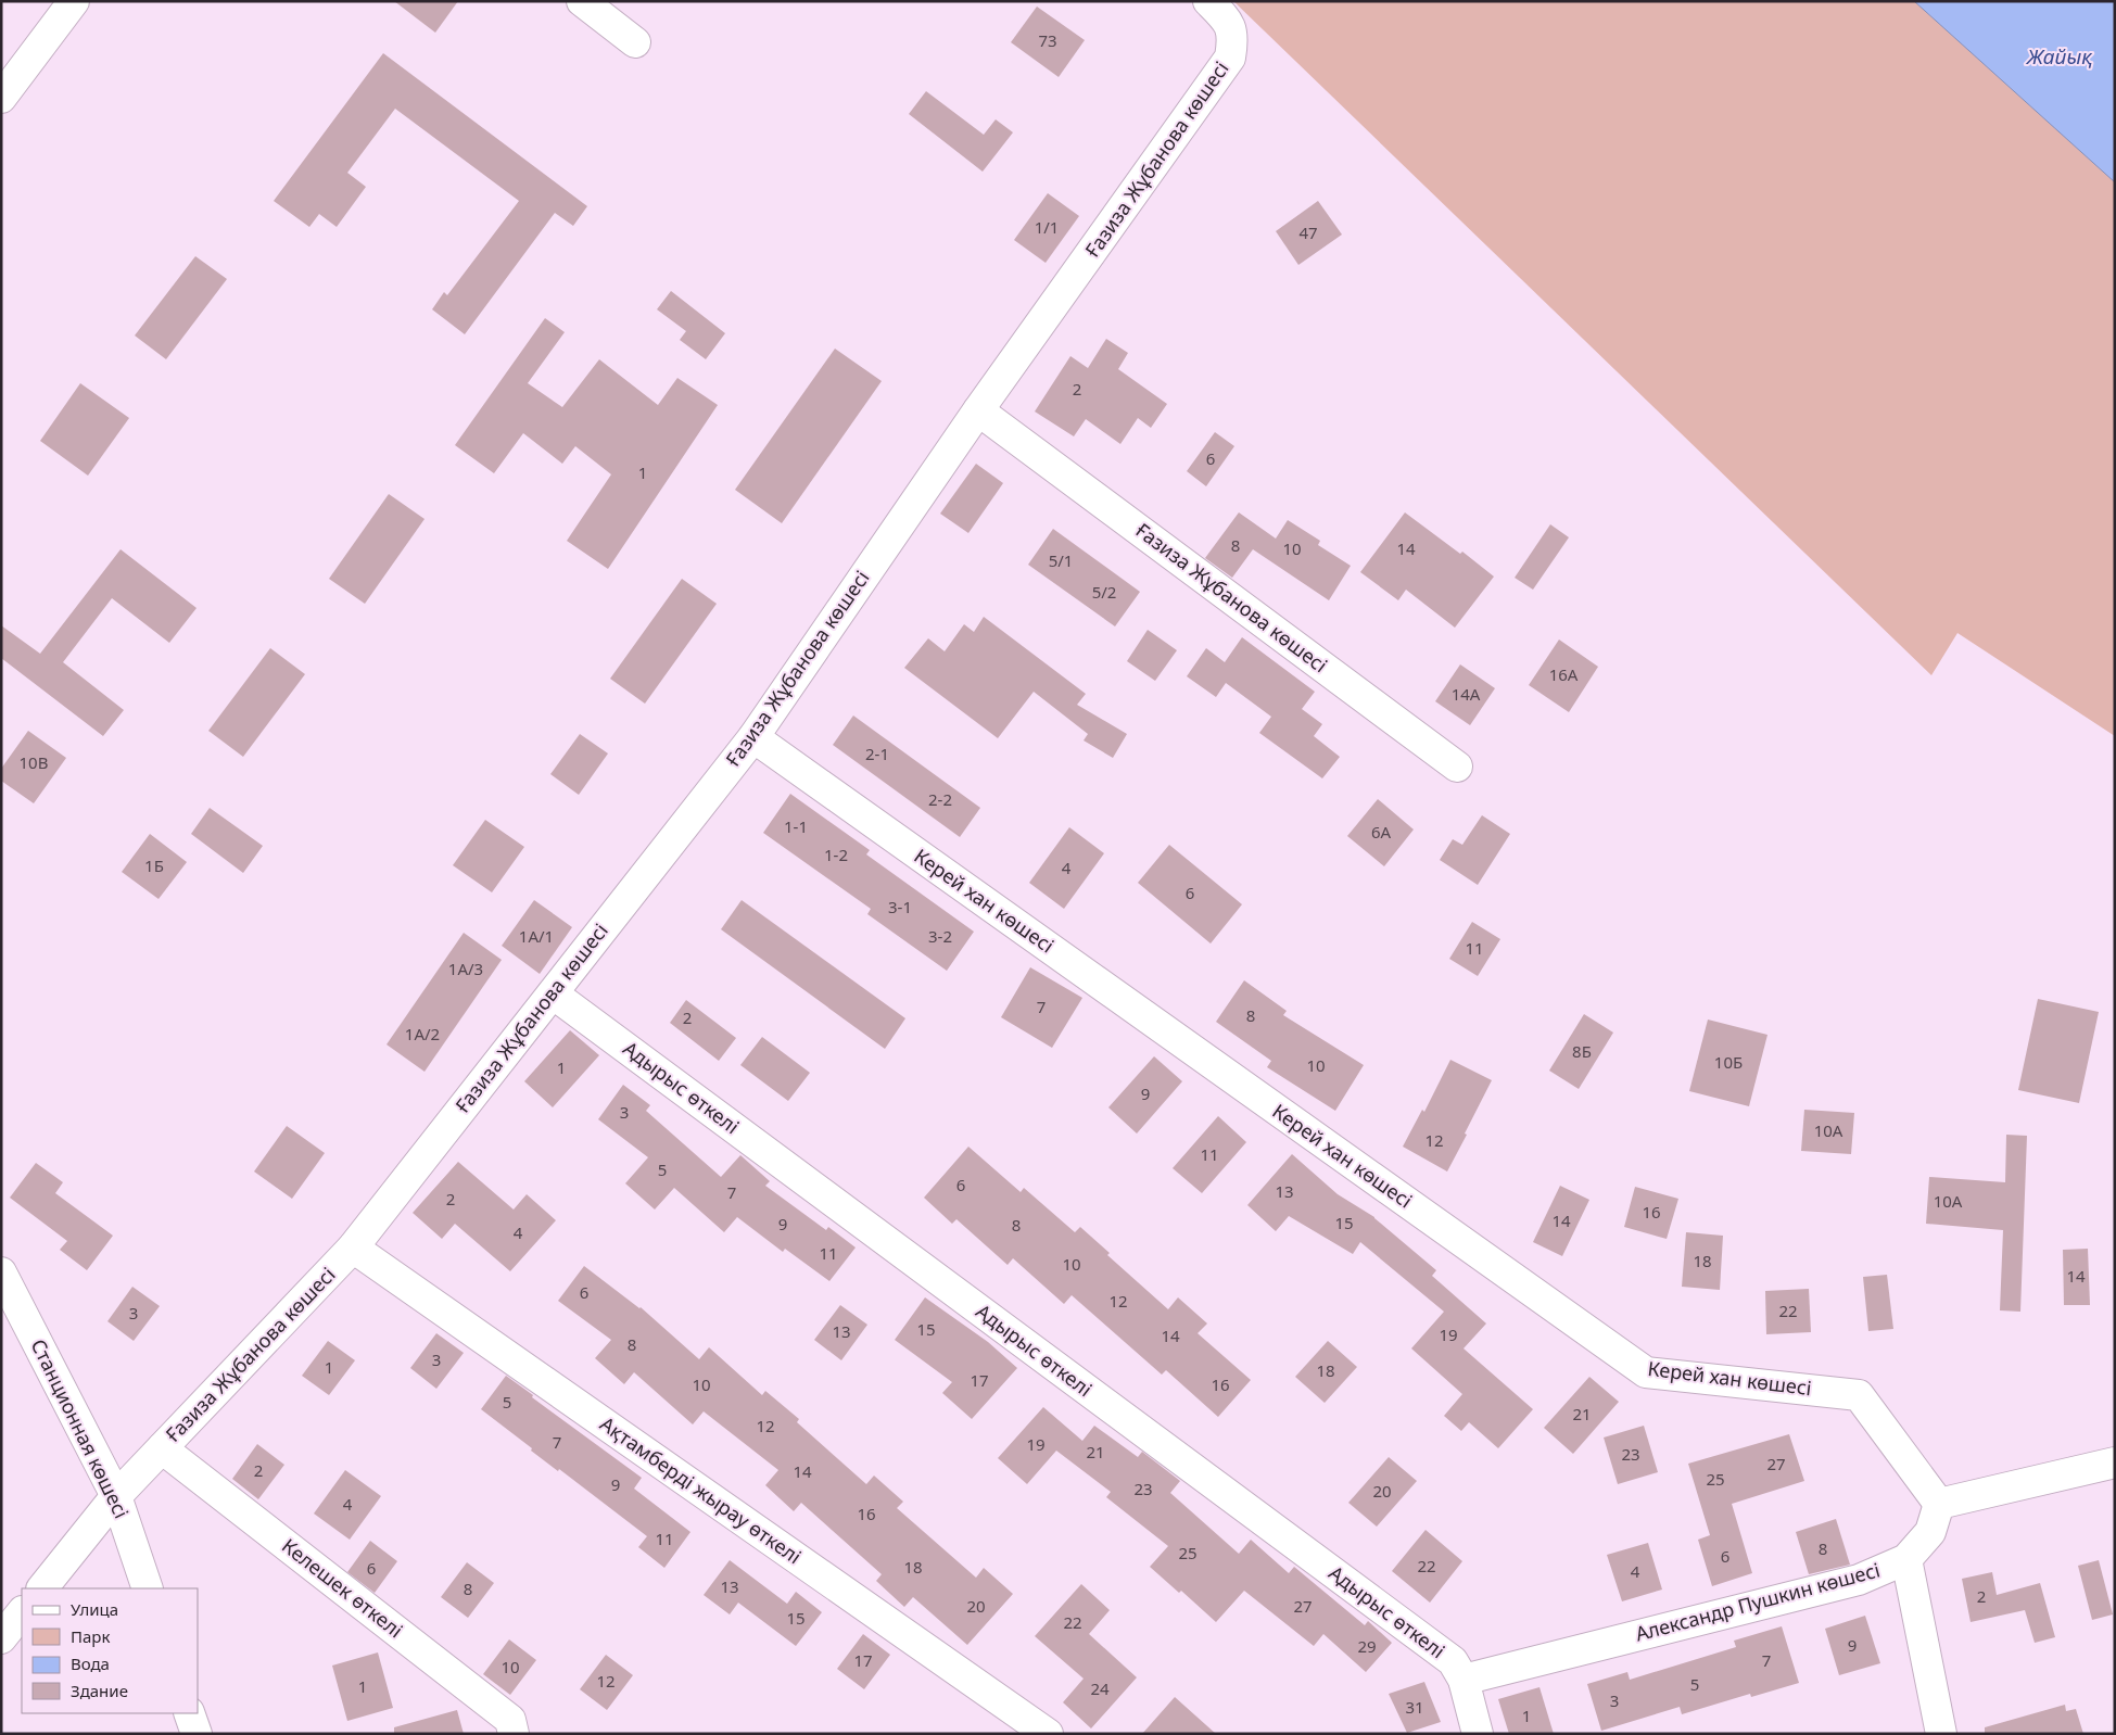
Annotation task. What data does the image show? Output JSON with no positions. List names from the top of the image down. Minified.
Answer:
{"streets":{"street":["Ғазиза Жұбанова көшесі","Керей хан көшесі","Адырыс өткелі","Станционная көшесі","Ақтамберді жырау өткелі","Келешек өткелі","Александр Пушкин көшесі"]},"crossings":[["Ғазиза Жұбанова көшесі","Керей хан көшесі"],["Ғазиза Жұбанова көшесі","Адырыс өткелі"],["Ғазиза Жұбанова көшесі","Станционная көшесі"],["Ғазиза Жұбанова көшесі","Ақтамберді жырау өткелі"],["Ғазиза Жұбанова көшесі","Келешек өткелі"],["Керей хан көшесі","Александр Пушкин көшесі"],["Адырыс өткелі","Александр Пушкин көшесі"]],"water":["Жайық"],"house_numbers":["73","1/1","47","2","6","1","8","10","14","5/1","5/2","16А","14А","2-1","10В","2-2","1-1","6А","1-2","1Б","4","6","3-1","1А/1","3-2","11","1А/3","7","8","2","1А/2","8Б","10Б","10","1","9","3","10А","12","11","5","6","13","7","2","10А","16","14","15","9","8","4","11","18","10","14","6","12","22","3","15","13","19","14","8","3","1","18","17","10","16","5","21","12","7","19","21","23","27","2","14","25","9","23","20","4","16","11","8","25","6","22","18","6","4","13","8","2","20","27","15","22","9","29","17","7","10","12","5","1","24","3","31","1"],"legend":["Улица","Парк","Вода","Здание"]}
